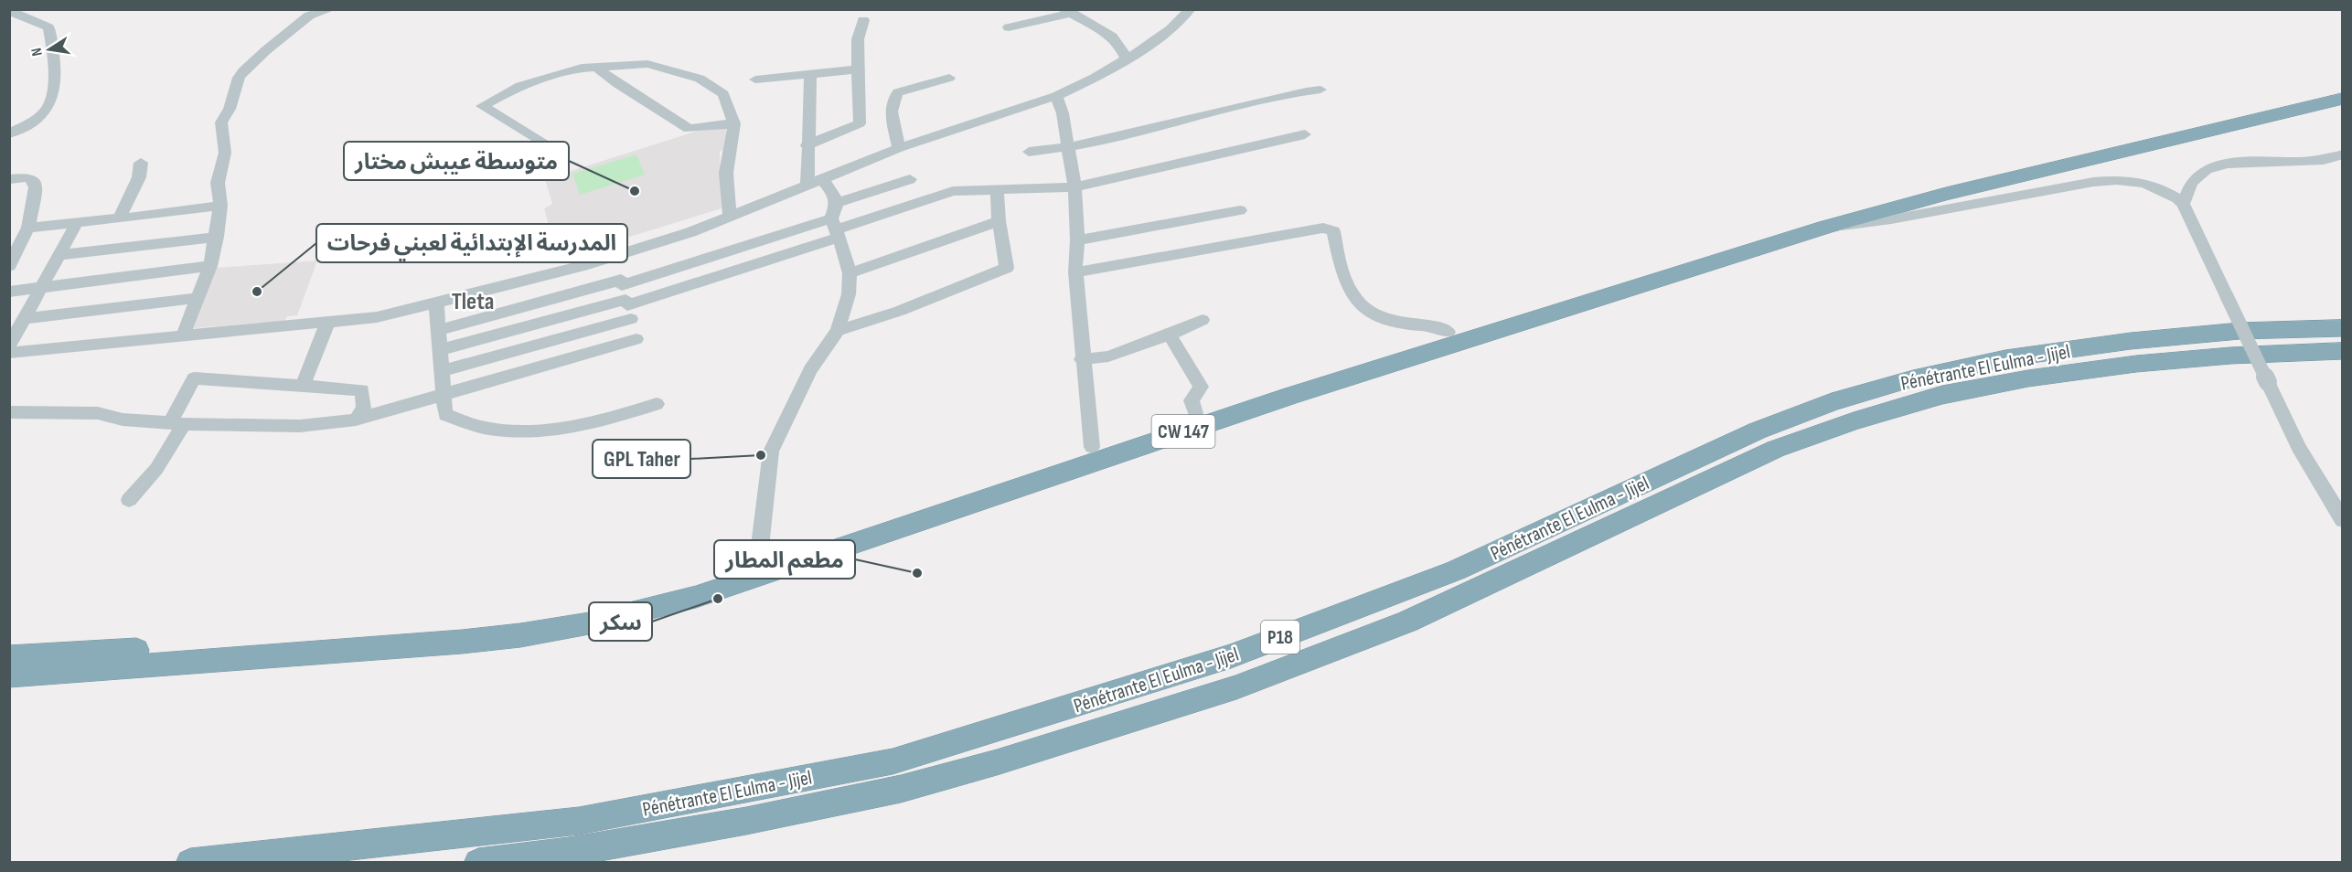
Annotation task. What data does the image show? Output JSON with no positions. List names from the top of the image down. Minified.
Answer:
{"streets":{"highway":["Pénétrante El Eulma - Jijel","CW 147","P18"]},"districts":["Tleta"],"places":["متوسطة عيبش مختار","المدرسة الإبتدائية لعبني فرحات","GPL Taher","مطعم المطار","سكر"],"north":"left"}
